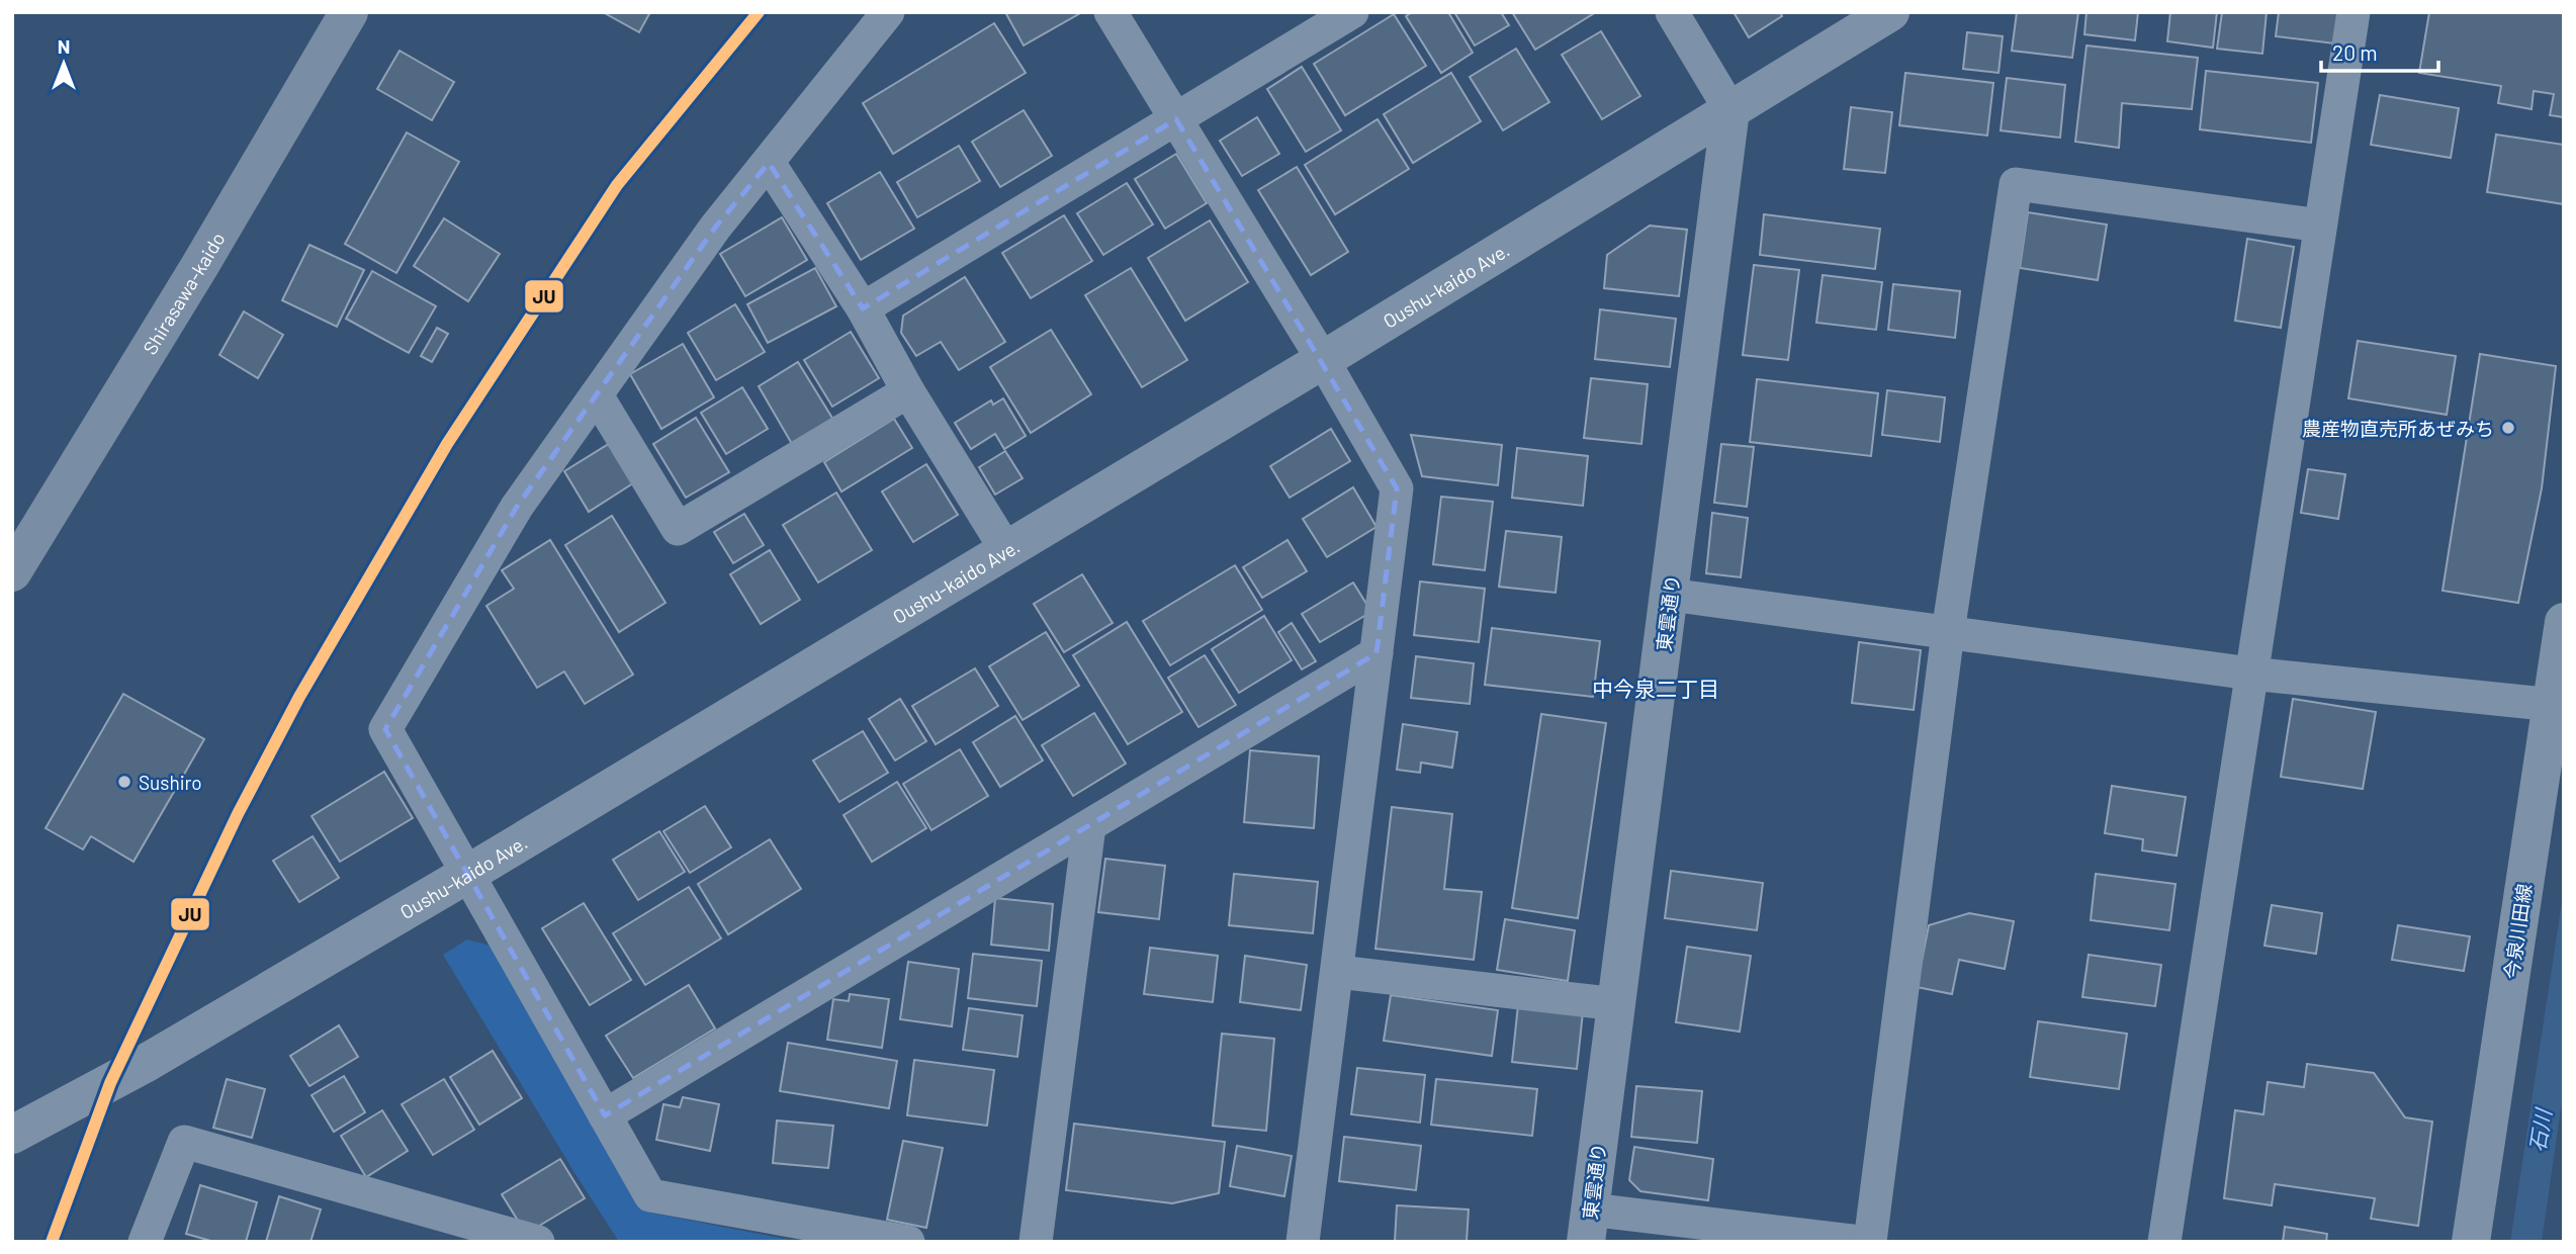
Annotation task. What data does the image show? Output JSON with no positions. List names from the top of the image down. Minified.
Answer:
{"streets":{"main road":["Shirasawa-kaido"],"street":["Oushu-kaido Ave.","東雲通り","今泉川田線"]},"crossings":[["Oushu-kaido Ave.","東雲通り"]],"districts":["中今泉二丁目"],"water":["石川"],"places":["農産物直売所あぜみち","Sushiro"],"lines":["transit line JU"],"scale_bar":"20 m","north":"top"}
